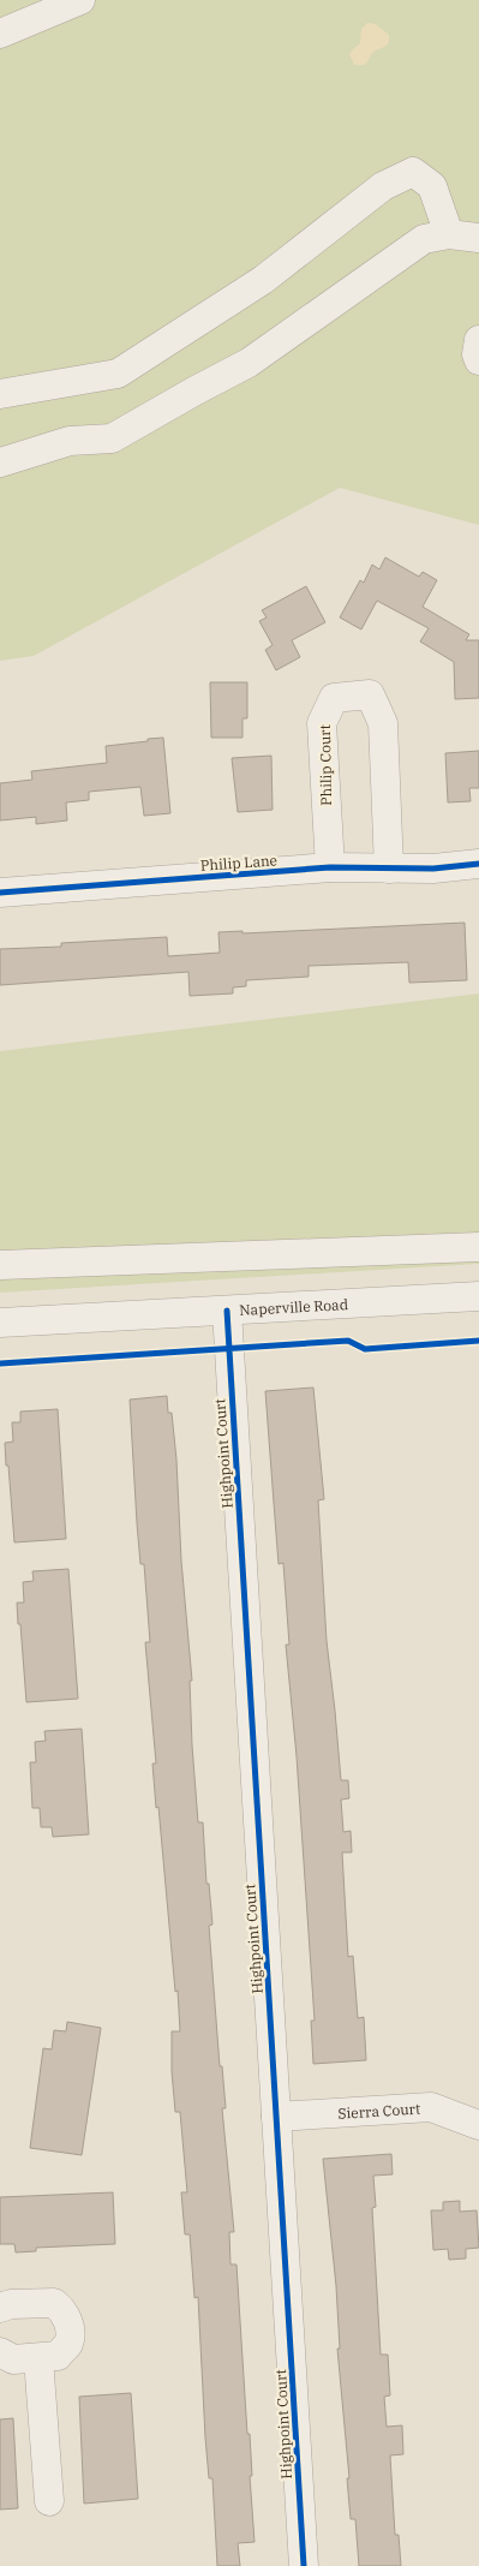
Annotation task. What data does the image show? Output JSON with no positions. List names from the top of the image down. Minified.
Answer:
{"streets":{"street":["Philip Court","Philip Lane","Naperville Road","Highpoint Court","Sierra Court"]},"crossings":[["Philip Court","Philip Lane"],["Naperville Road","Highpoint Court"],["Highpoint Court","Sierra Court"]]}
